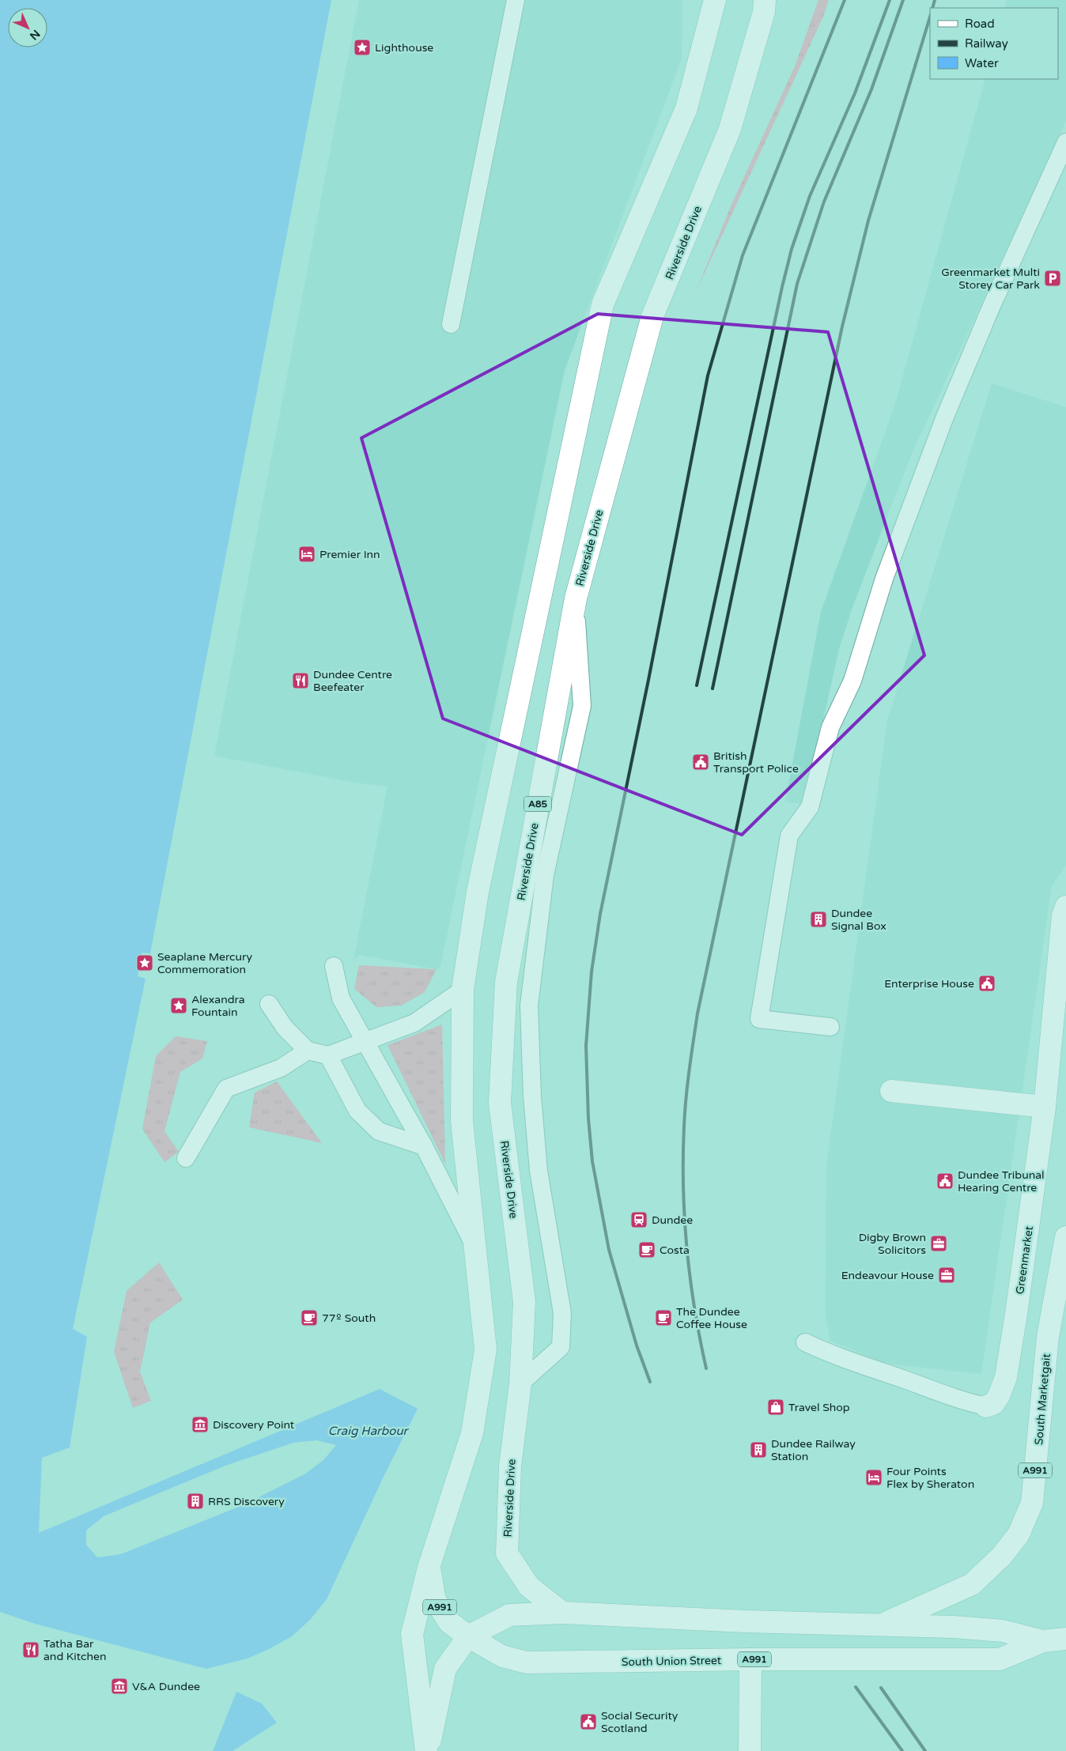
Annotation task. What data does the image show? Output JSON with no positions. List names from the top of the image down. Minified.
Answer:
{"streets":{"main road":["Riverside Drive","A85","Greenmarket","South Marketgait","A991","South Union Street"]},"crossings":[["Riverside Drive","South Union Street"],["South Marketgait","South Union Street"]],"water":["Craig Harbour"],"places":{"place":["Lighthouse","Seaplane Mercury Commemoration","Alexandra Fountain"],"parking":["Greenmarket Multi Storey Car Park"],"hotel":["Premier Inn","Four Points Flex by Sheraton"],"restaurant":["Dundee Centre Beefeater","Tatha Bar and Kitchen"],"public building":["British Transport Police","Enterprise House","Dundee Tribunal Hearing Centre","Social Security Scotland"],"building":["Dundee Signal Box","Dundee Railway Station","RRS Discovery"],"station":["Dundee"],"office":["Digby Brown Solicitors","Endeavour House"],"cafe":["Costa","77º South","The Dundee Coffee House"],"shop":["Travel Shop"],"museum":["Discovery Point","V&A Dundee"]},"legend":["Road","Railway","Water"],"north":"bottom right"}
